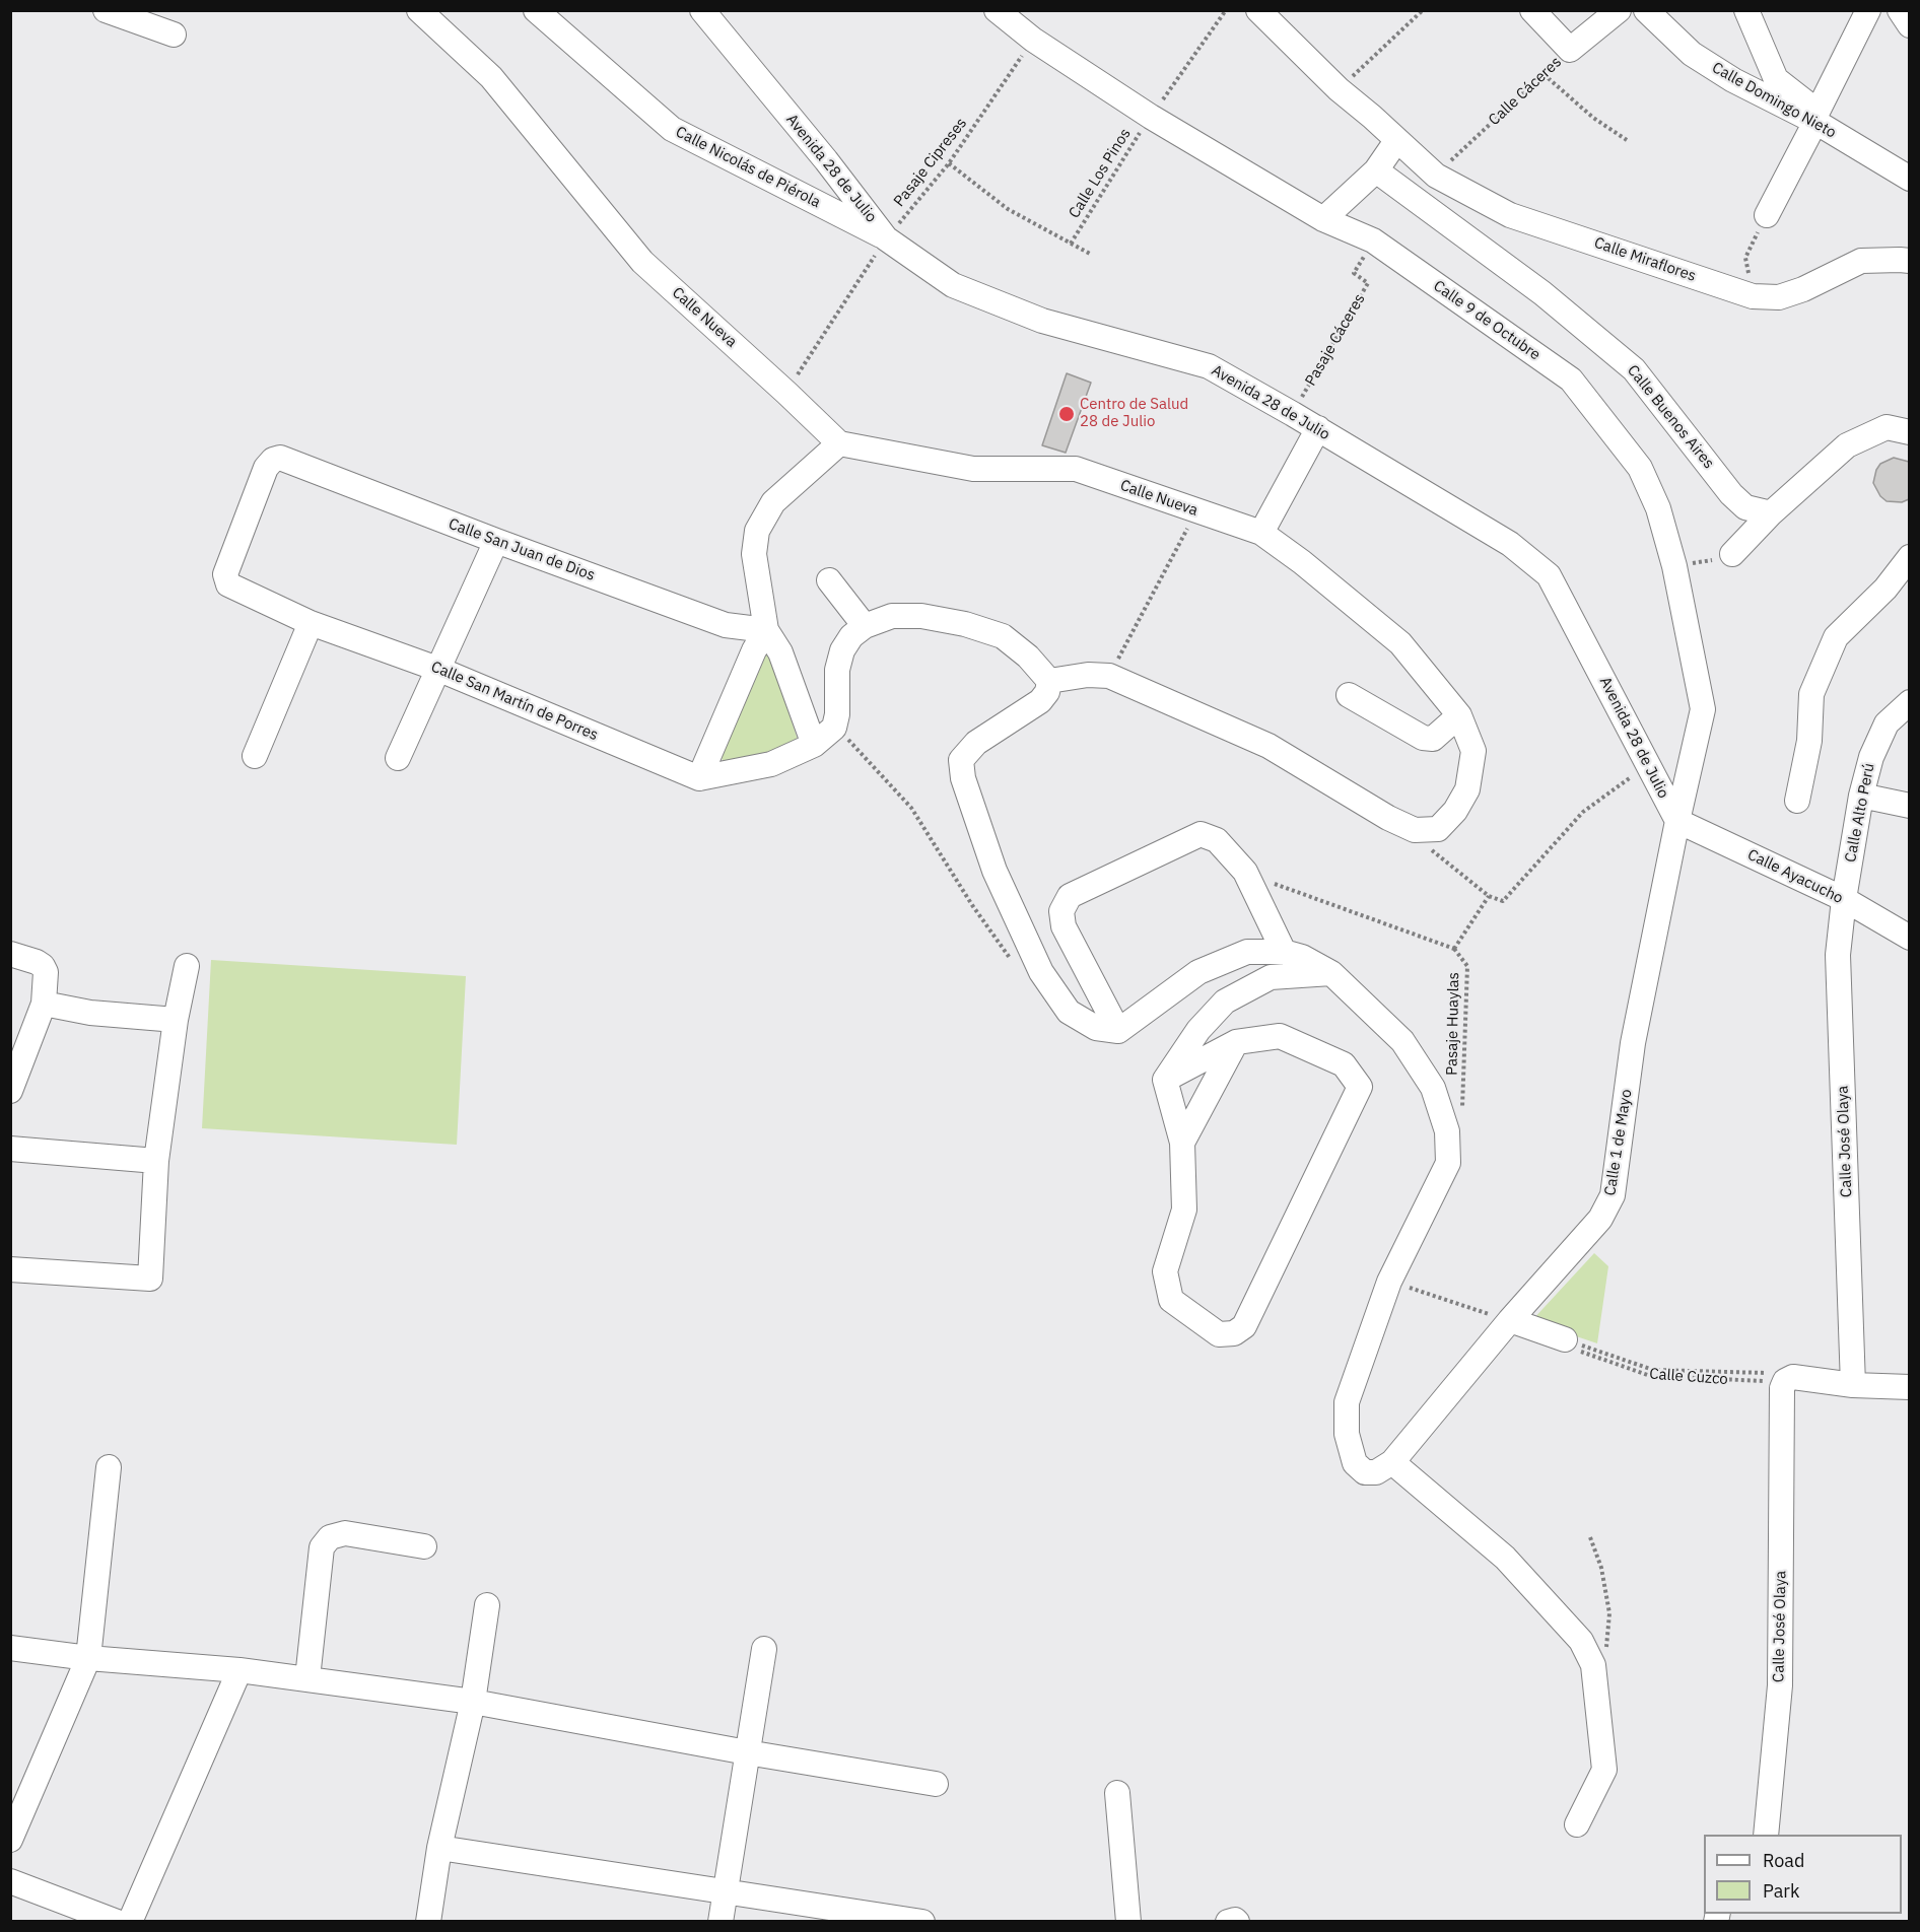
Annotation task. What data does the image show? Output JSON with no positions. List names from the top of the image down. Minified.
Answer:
{"streets":{"street":["Calle Cáceres","Calle Domingo Nieto","Calle Nicolás de Piérola","Avenida 28 de Julio","Calle Miraflores","Calle Nueva","Calle 9 de Octubre","Calle Buenos Aires","Calle San Juan de Dios","Calle San Martín de Porres","Calle Alto Perú","Calle Ayacucho","Calle José Olaya","Calle 1 de Mayo"],"path":["Pasaje Cipreses","Calle Los Pinos","Pasaje Cáceres","Pasaje Huaylas","Calle Cuzco"]},"crossings":[["Calle Cáceres","Calle Miraflores"],["Pasaje Cipreses","Calle Nicolás de Piérola"],["Pasaje Cipreses","Avenida 28 de Julio"],["Pasaje Cipreses","Calle Nueva"],["Pasaje Cipreses","Calle 9 de Octubre"],["Calle Nicolás de Piérola","Avenida 28 de Julio"],["Avenida 28 de Julio","Calle 9 de Octubre"],["Avenida 28 de Julio","Pasaje Cáceres"],["Avenida 28 de Julio","Calle Ayacucho"],["Avenida 28 de Julio","Calle 1 de Mayo"],["Calle Los Pinos","Calle 9 de Octubre"],["Calle 9 de Octubre","Pasaje Cáceres"],["Calle 9 de Octubre","Calle Ayacucho"],["Calle 9 de Octubre","Calle 1 de Mayo"],["Calle San Juan de Dios","Calle San Martín de Porres"],["Calle Alto Perú","Calle Ayacucho"],["Calle Alto Perú","Calle José Olaya"],["Calle Ayacucho","Calle José Olaya"],["Calle Ayacucho","Calle 1 de Mayo"],["Calle José Olaya","Calle Cuzco"]],"places":["Centro de Salud 28 de Julio"],"legend":["Road","Park"]}
